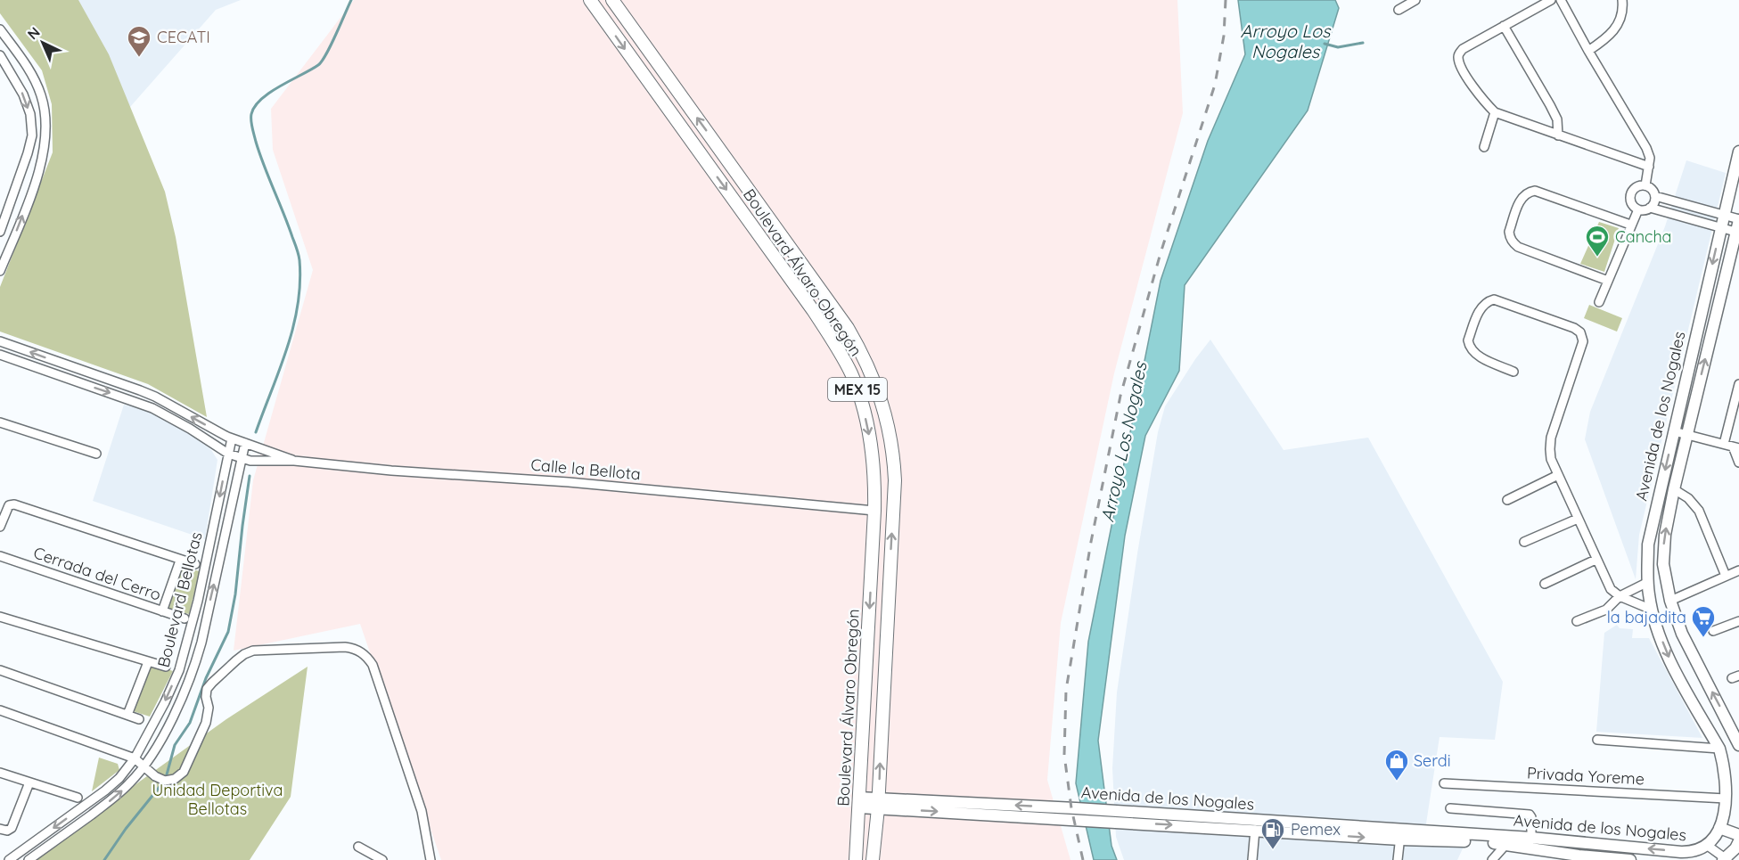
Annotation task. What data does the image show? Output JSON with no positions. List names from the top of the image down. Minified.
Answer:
{"streets":{"highway":["Boulevard Álvaro Obregón","MEX 15"],"main road":["Avenida de los Nogales"],"street":["Calle la Bellota","Cerrada del Cerro","Boulevard Bellotas","Privada Yoreme"]},"crossings":[["Boulevard Álvaro Obregón","Avenida de los Nogales"],["Boulevard Álvaro Obregón","Calle la Bellota"],["Avenida de los Nogales","Privada Yoreme"],["Calle la Bellota","Boulevard Bellotas"],["Cerrada del Cerro","Boulevard Bellotas"]],"water":["Arroyo Los Nogales"],"parks":["Unidad Deportiva Bellotas"],"places":{"school or university":["CECATI"],"sports":["Cancha"],"supermarket":["la bajadita"],"shop":["Serdi"],"fuel station":["Pemex"]},"north":"top left"}
